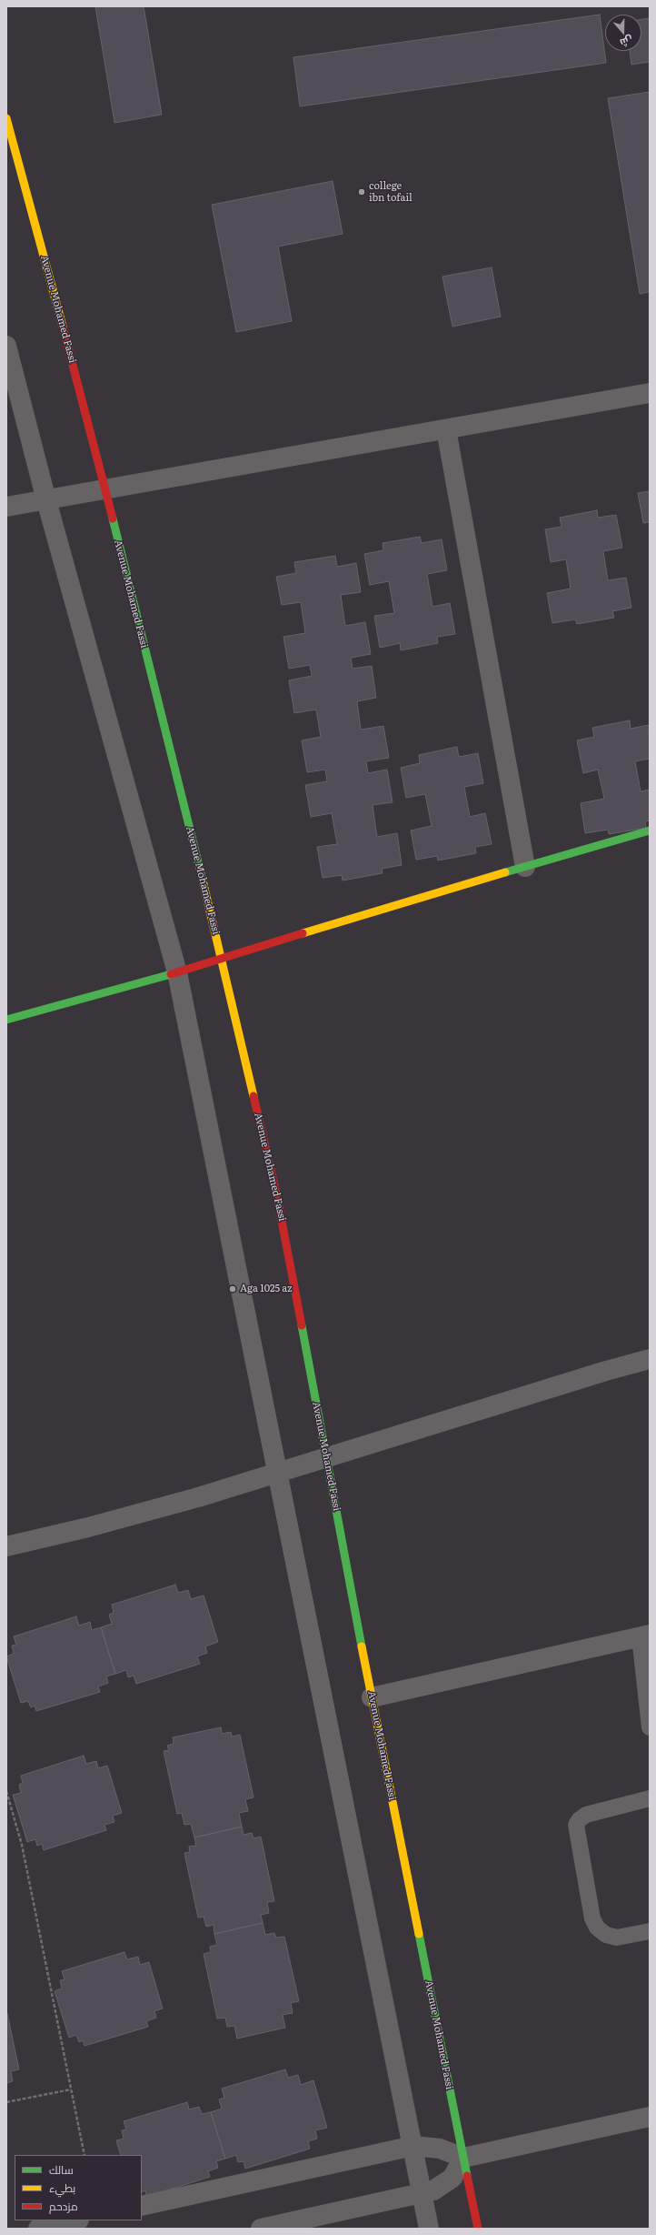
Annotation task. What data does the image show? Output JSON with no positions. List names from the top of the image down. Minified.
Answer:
{"streets":{"street":["Avenue Mohamed Fassi"]},"places":["college ibn tofail","Aga 1025 az"],"legend":["سالك","بطيء","مزدحم"],"north":"bottom"}
